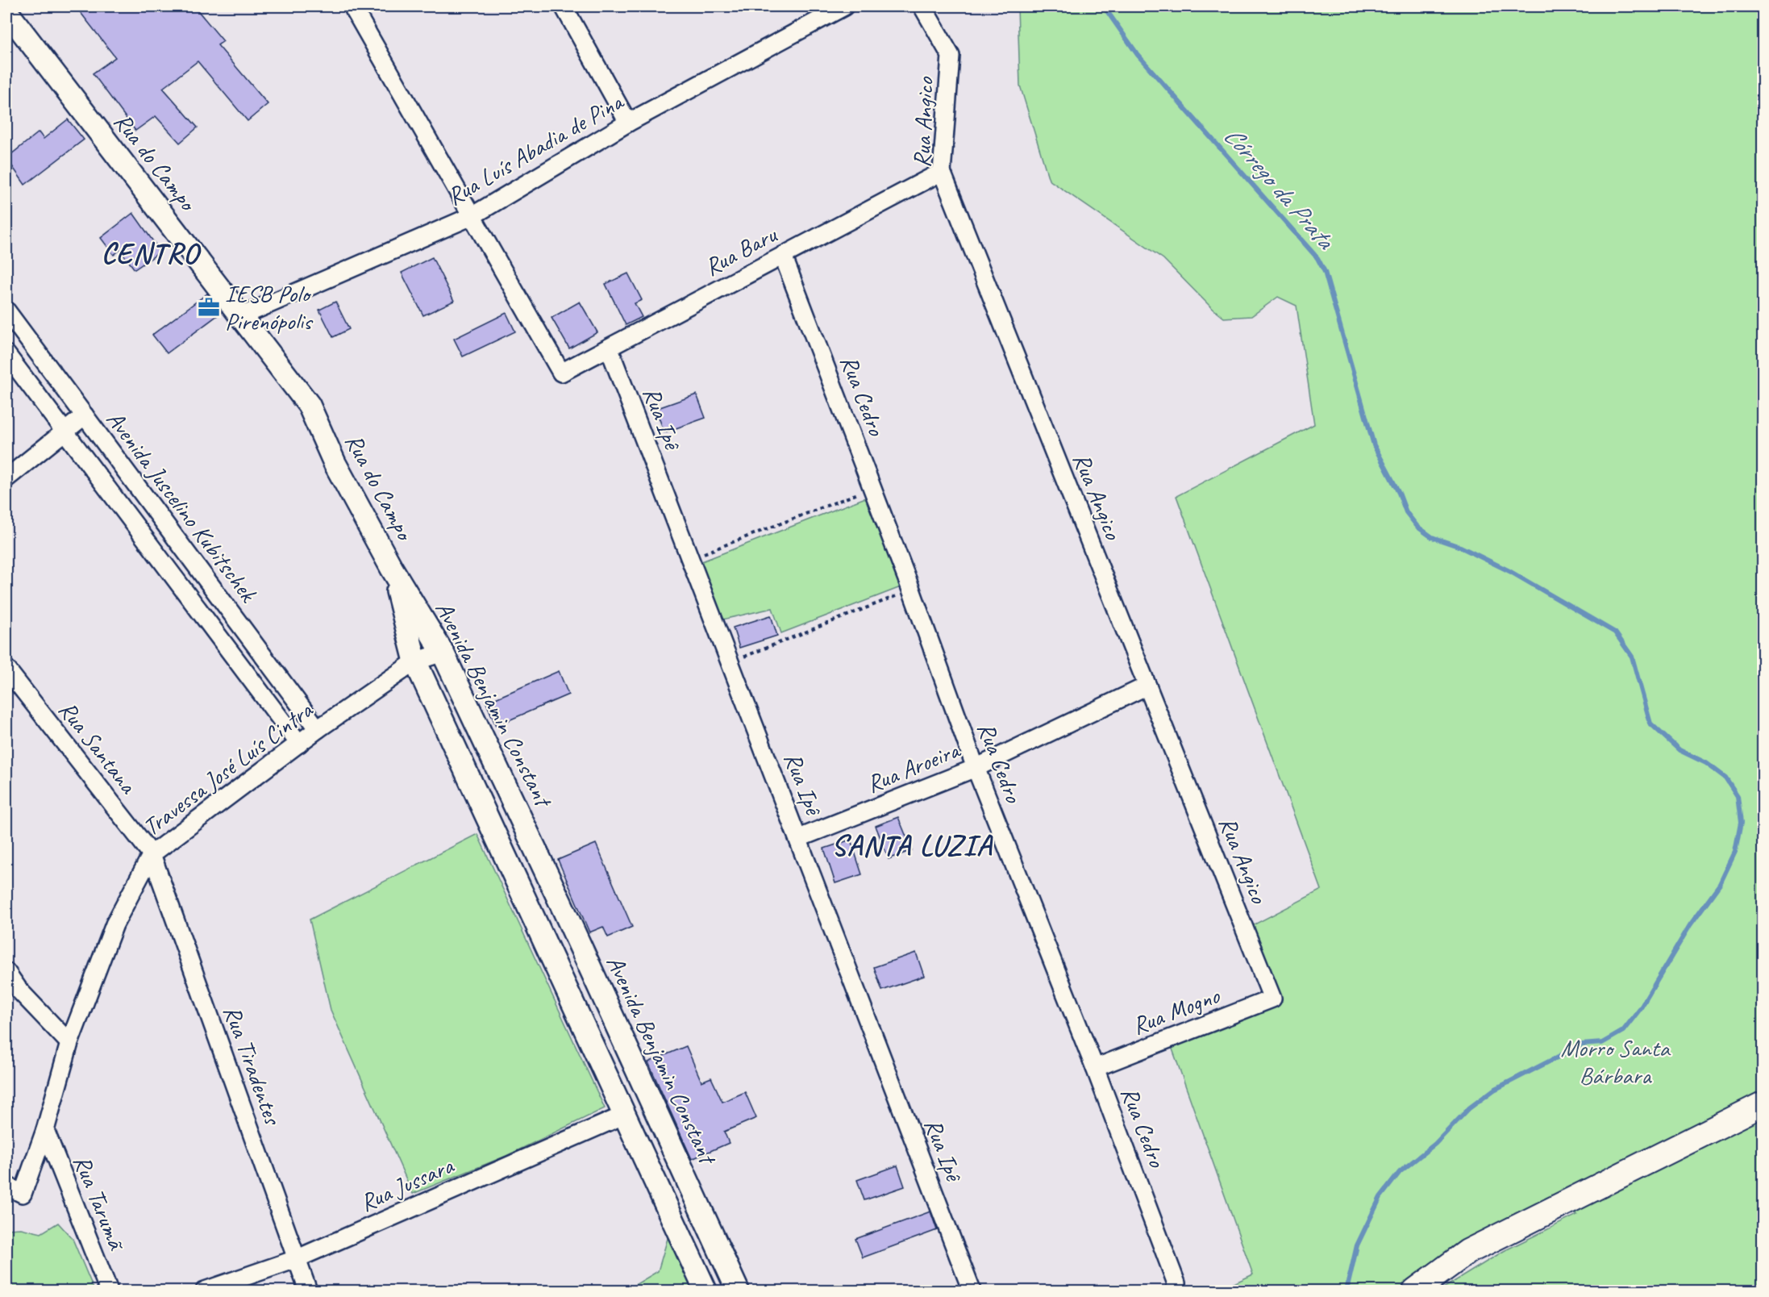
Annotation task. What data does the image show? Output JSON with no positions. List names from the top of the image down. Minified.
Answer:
{"streets":{"street":["Rua Angico","Rua Luís Abadia de Pina","Rua do Campo","Rua Baru","Rua Cedro","Rua Ipê","Avenida Juscelino Kubitschek","Avenida Benjamin Constant","Rua Santana","Rua Aroeira","Travessa José Luís Cintra","Rua Mogno","Rua Tiradentes","Rua Jussara","Rua Tarumã"]},"crossings":[["Rua Angico","Rua Baru"],["Rua Angico","Rua Aroeira"],["Rua Angico","Rua Mogno"],["Rua Luís Abadia de Pina","Rua do Campo"],["Rua Luís Abadia de Pina","Rua Baru"],["Rua do Campo","Avenida Benjamin Constant"],["Rua Baru","Rua Cedro"],["Rua Baru","Rua Ipê"],["Rua Cedro","Rua Aroeira"],["Rua Cedro","Rua Mogno"],["Rua Ipê","Rua Aroeira"],["Avenida Juscelino Kubitschek","Travessa José Luís Cintra"],["Avenida Benjamin Constant","Travessa José Luís Cintra"],["Avenida Benjamin Constant","Rua Jussara"],["Rua Santana","Travessa José Luís Cintra"],["Rua Santana","Rua Tiradentes"],["Travessa José Luís Cintra","Rua Tiradentes"],["Travessa José Luís Cintra","Rua Tarumã"],["Rua Tiradentes","Rua Jussara"]],"districts":["CENTRO","SANTA LUZIA"],"water":["Córrego da Prata"],"parks":["Morro Santa Bárbara"],"places":{"office":["IESB Polo Pirenópolis"]}}
